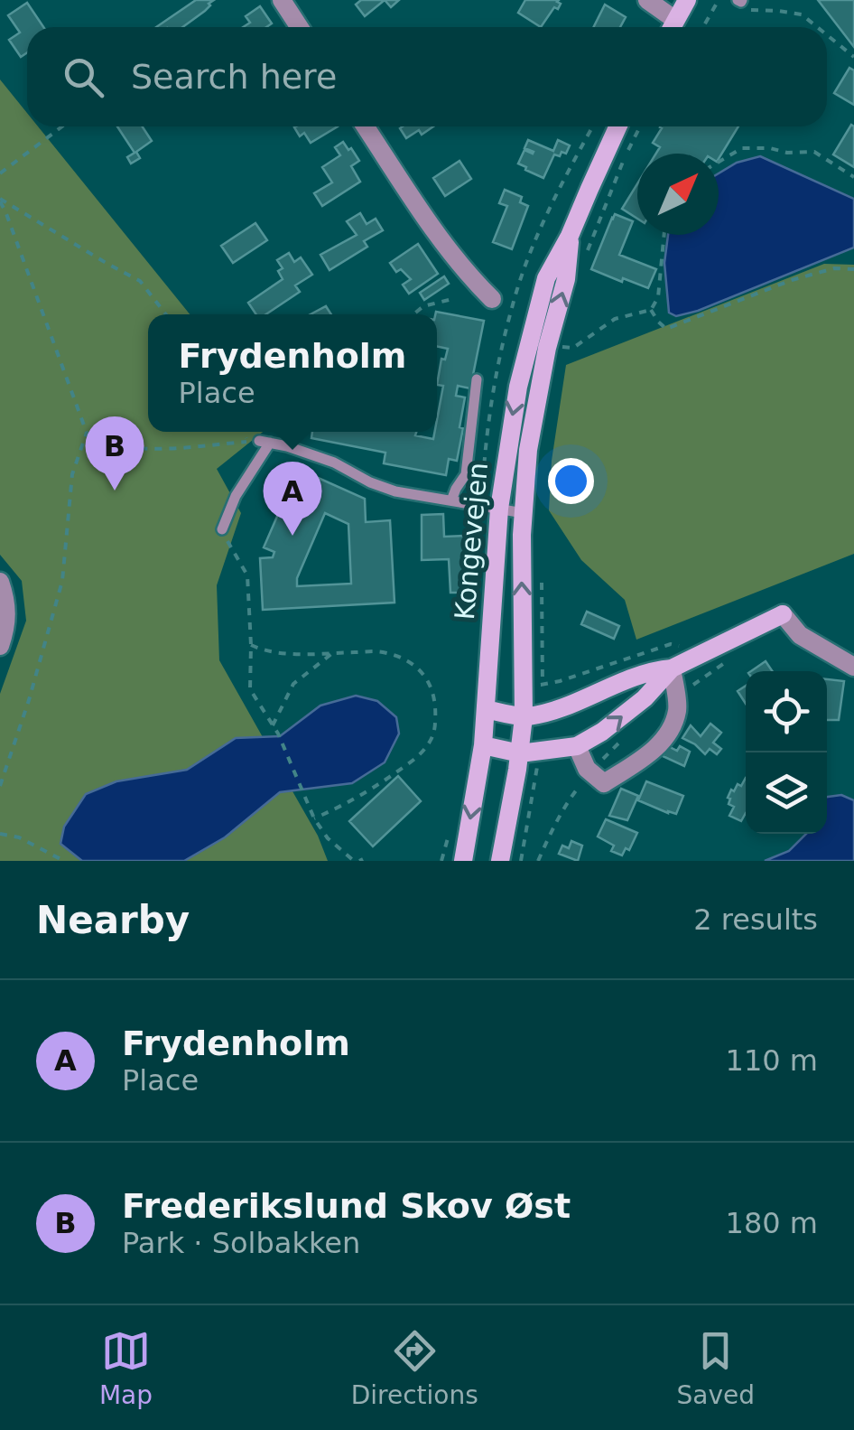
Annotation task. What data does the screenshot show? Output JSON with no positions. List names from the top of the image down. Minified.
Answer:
{"streets":{"main road":["Kongevejen"]},"north":"top right","page":{"search":"Search here","popup":["Frydenholm","Place"],"pins":["B","A"],"heading":["Nearby","2 results"],"list":[{"mark":"A","name":"Frydenholm","note":"Place","value":"110 m"},{"mark":"B","name":"Frederikslund Skov Øst","note":"Park · Solbakken","value":"180 m"}],"nav":["Map","Directions","Saved"]}}
